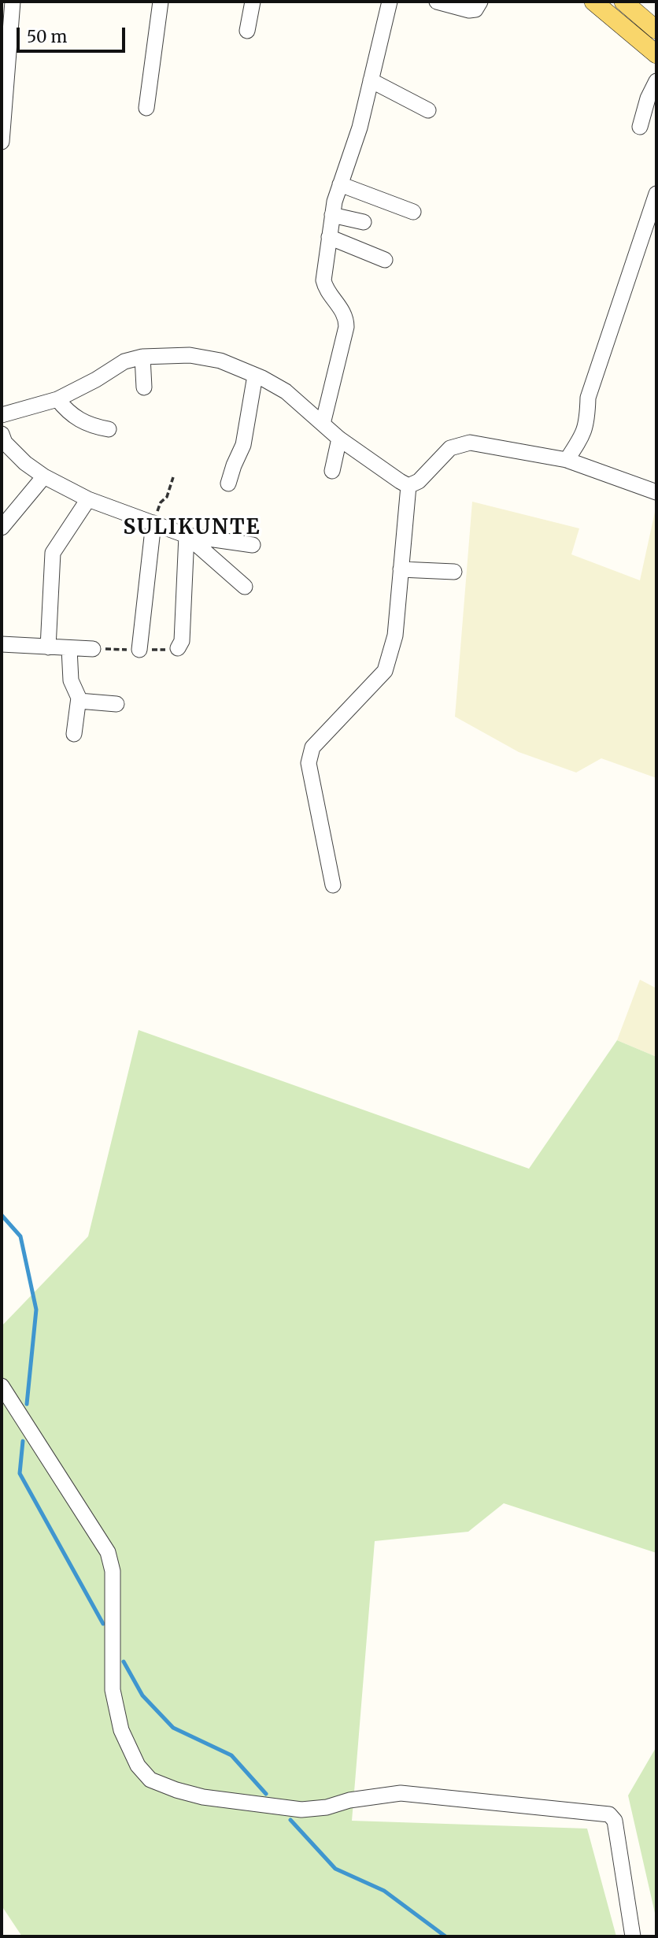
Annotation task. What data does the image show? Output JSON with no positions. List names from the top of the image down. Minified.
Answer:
{"districts":["SULIKUNTE"],"scale_bar":"50 m"}
